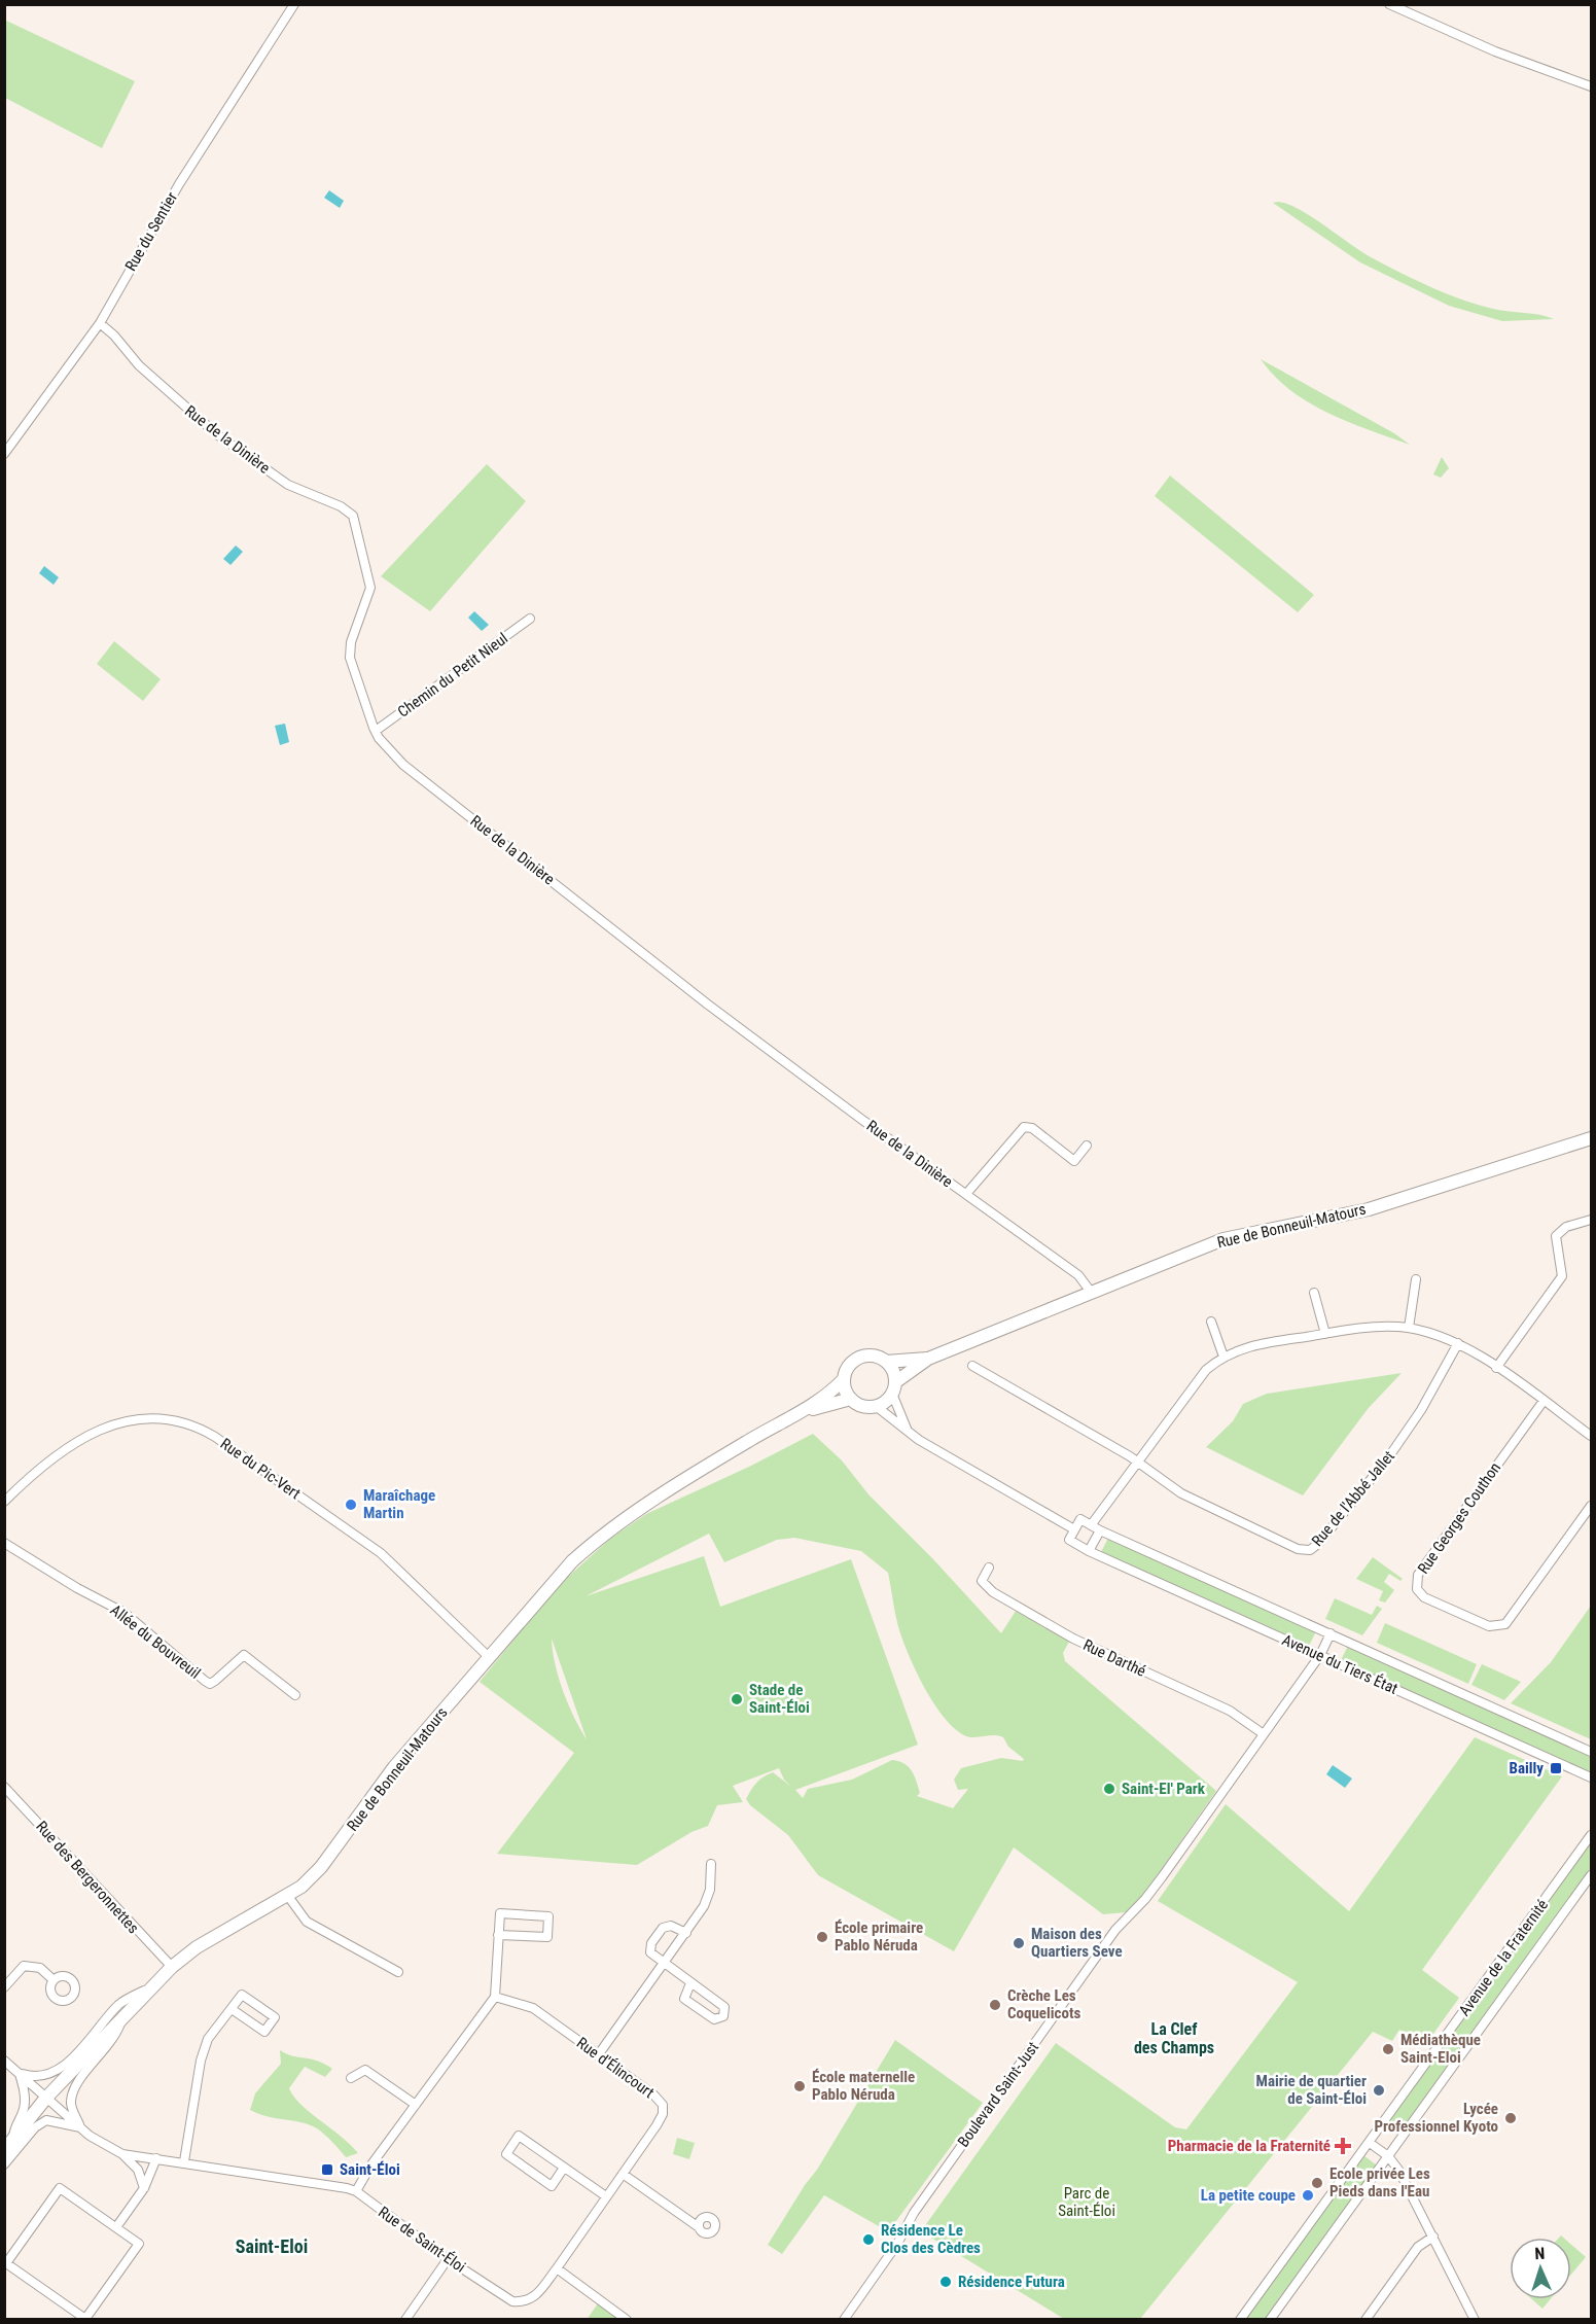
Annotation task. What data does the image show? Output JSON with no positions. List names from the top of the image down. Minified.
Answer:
{"streets":{"main road":["Rue de Bonneuil-Matours"],"street":["Rue du Sentier","Rue de la Dinière","Chemin du Petit Nieul","Rue du Pic-Vert","Rue de l'Abbé Jallet","Rue Georges Couthon","Allée du Bouvreuil","Rue Darthé","Avenue du Tiers État","Rue des Bergeronnettes","Avenue de la Fraternité","Rue d'Élincourt","Boulevard Saint-Just","Rue de Saint-Éloi"]},"crossings":[["Rue du Sentier","Rue de la Dinière"],["Rue de la Dinière","Chemin du Petit Nieul"],["Rue de la Dinière","Rue de Bonneuil-Matours"],["Rue de Bonneuil-Matours","Rue du Pic-Vert"],["Rue de Bonneuil-Matours","Rue des Bergeronnettes"],["Rue de Bonneuil-Matours","Rue de Saint-Éloi"],["Rue Darthé","Boulevard Saint-Just"],["Avenue du Tiers État","Boulevard Saint-Just"],["Rue d'Élincourt","Rue de Saint-Éloi"]],"districts":["La Clef des Champs","Saint-Eloi"],"parks":["Parc de Saint-Éloi"],"places":{"other":["Maraîchage Martin","Stade de Saint-Éloi","Saint-El' Park","École primaire Pablo Néruda","Maison des Quartiers Seve","Crèche Les Coquelicots","Médiathèque Saint-Eloi","École maternelle Pablo Néruda","Mairie de quartier de Saint-Éloi","Lycée Professionnel Kyoto","Ecole privée Les Pieds dans l'Eau","La petite coupe","Résidence Le Clos des Cèdres","Résidence Futura"],"transit":["Bailly","Saint-Éloi"],"health":["Pharmacie de la Fraternité"]},"north":"top"}
